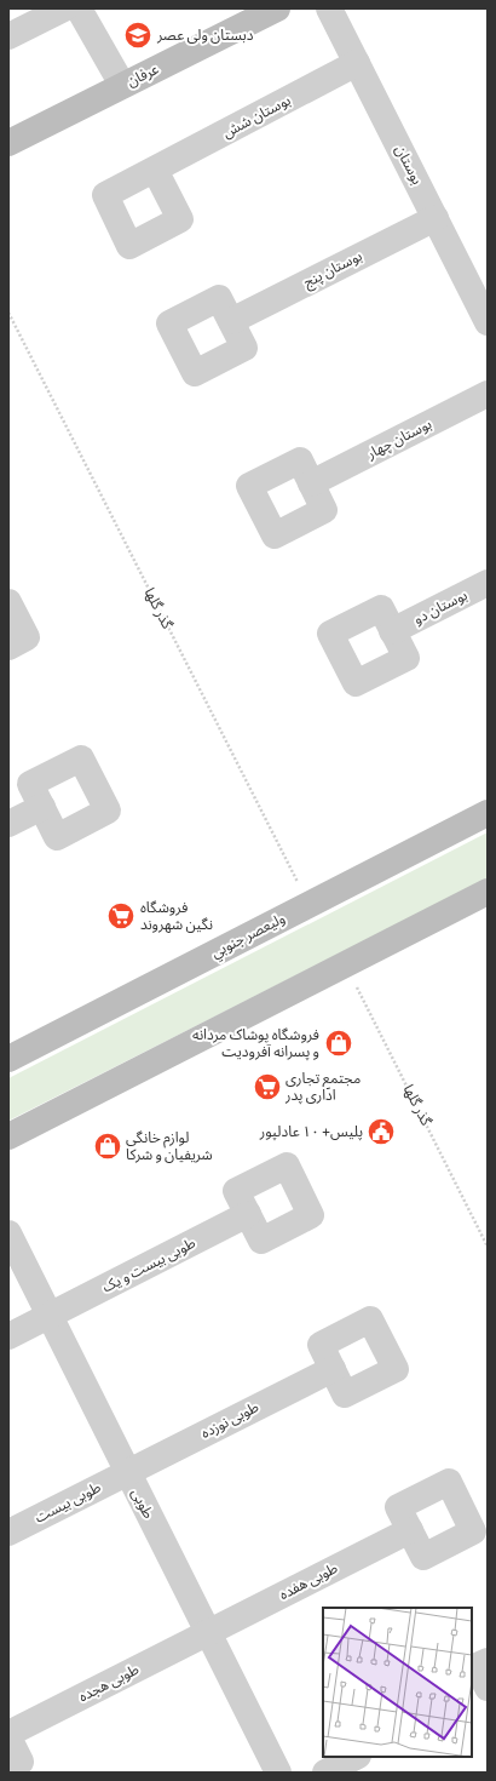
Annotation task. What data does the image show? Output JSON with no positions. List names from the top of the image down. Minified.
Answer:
{"streets":{"main road":["عرفان","وليعصر جنوبي"],"street":["بوستان شش","بوستان","بوستان پنج","بوستان چهار","بوستان دو","طوبی بیست و یک","طوبی نوزده","طوبی بیست","طوبی","طوبی هفده","طوبی هجده"],"path":["گذر گلها"]},"crossings":[["بوستان شش","بوستان"],["بوستان","بوستان پنج"],["گذر گلها","وليعصر جنوبي"],["طوبی بیست و یک","طوبی"],["طوبی نوزده","طوبی بیست"],["طوبی نوزده","طوبی"],["طوبی بیست","طوبی"],["طوبی","طوبی هفده"],["طوبی","طوبی هجده"],["طوبی هفده","طوبی هجده"]],"places":{"school or university":["دبستان ولی عصر"],"supermarket":["فروشگاه نگین شهروند","مجتمع تجاری اداری پدر"],"shop":["فروشگاه پوشاک مردانه و پسرانه آفرودیت","لوازم خانگی شریفیان و شرکا"],"public building":["پلیس+ ۱۰ عادلپور"]}}
